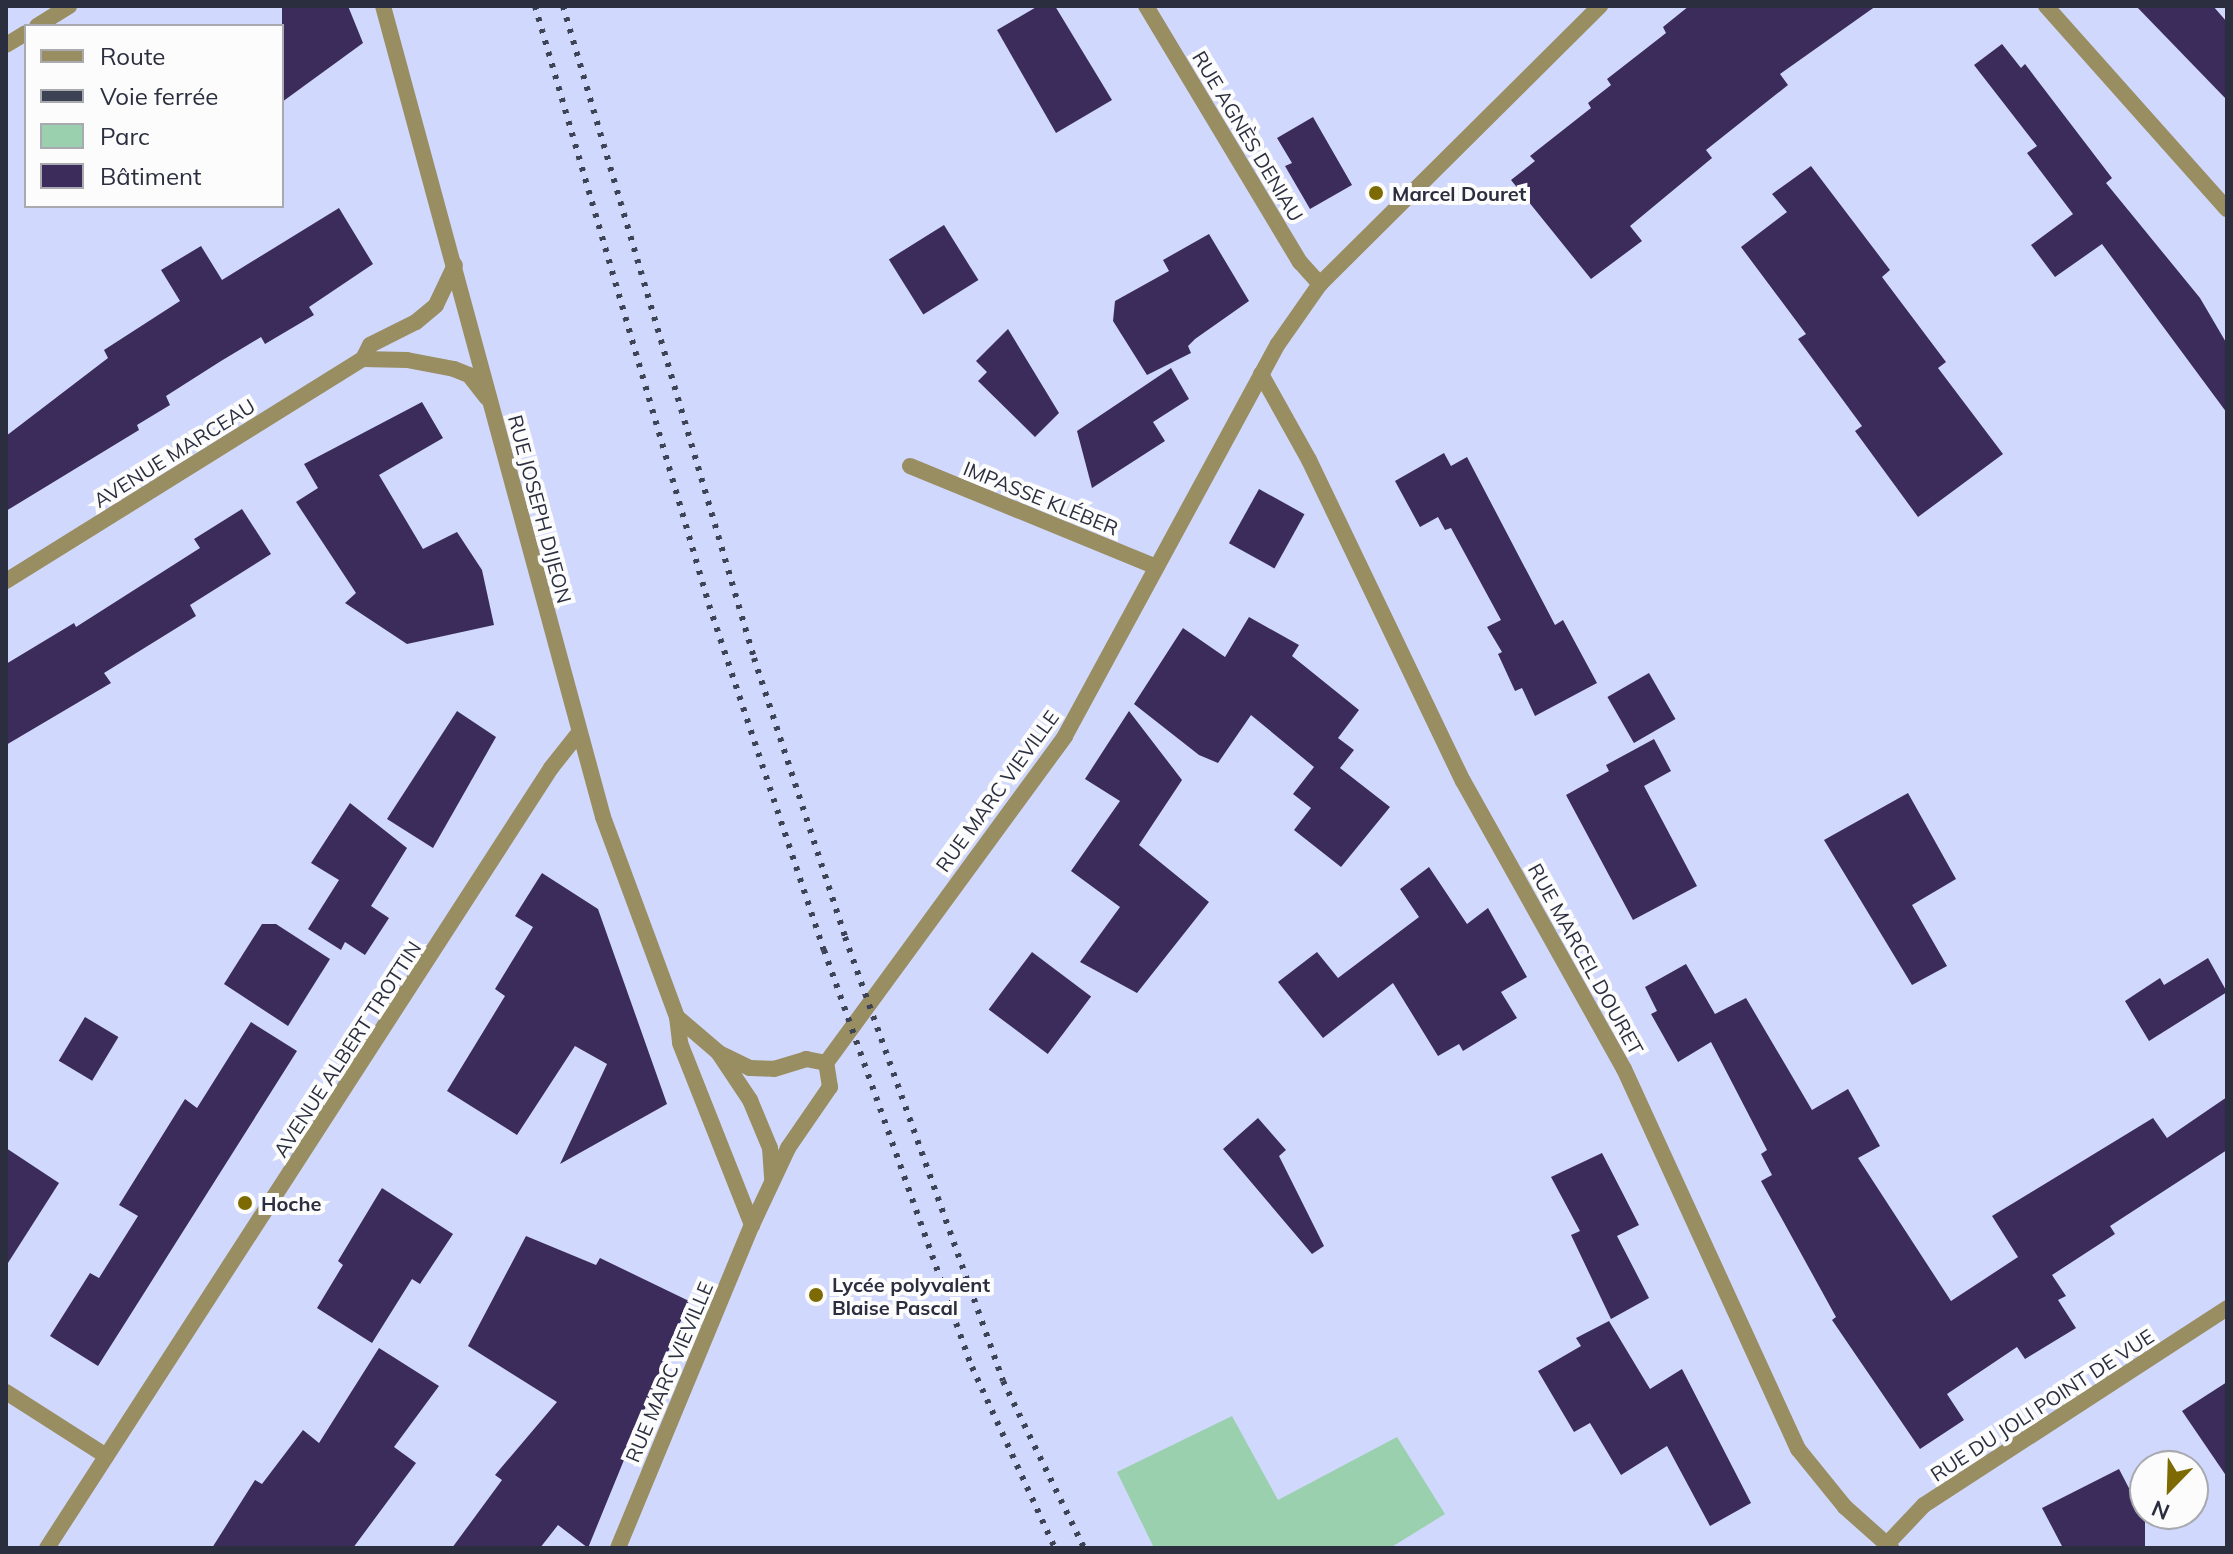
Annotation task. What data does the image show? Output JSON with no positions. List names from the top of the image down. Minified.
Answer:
{"streets":{"street":["RUE AGNÈS DENIAU","AVENUE MARCEAU","IMPASSE KLÉBER","RUE JOSEPH DIJEON","RUE MARC VIEVILLE","RUE MARCEL DOURET","AVENUE ALBERT TROTTIN","RUE DU JOLI POINT DE VUE"]},"crossings":[["RUE AGNÈS DENIAU","RUE MARC VIEVILLE"],["AVENUE MARCEAU","RUE JOSEPH DIJEON"],["IMPASSE KLÉBER","RUE MARC VIEVILLE"],["RUE JOSEPH DIJEON","RUE MARC VIEVILLE"],["RUE JOSEPH DIJEON","AVENUE ALBERT TROTTIN"],["RUE MARC VIEVILLE","RUE MARCEL DOURET"],["RUE MARCEL DOURET","RUE DU JOLI POINT DE VUE"]],"places":["Marcel Douret","Hoche","Lycée polyvalent Blaise Pascal"],"legend":["Route","Voie ferrée","Parc","Bâtiment"],"north":"bottom left"}
